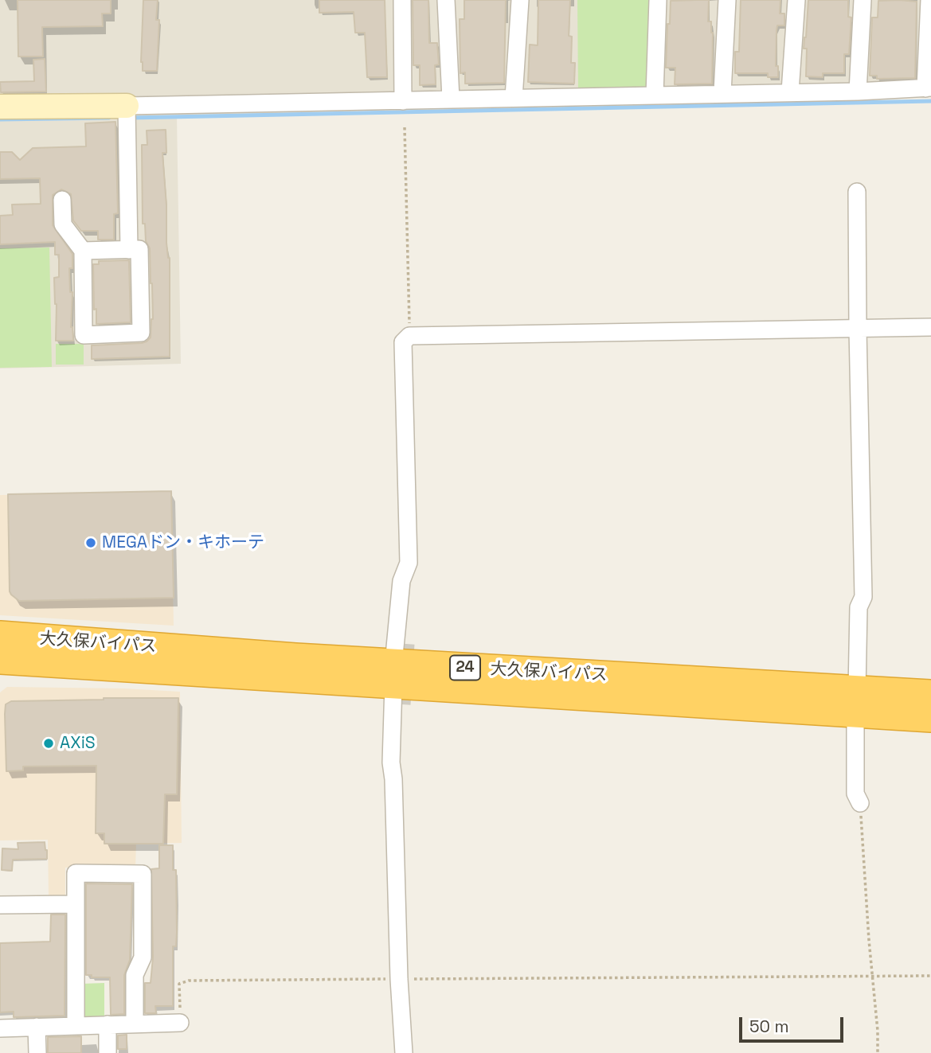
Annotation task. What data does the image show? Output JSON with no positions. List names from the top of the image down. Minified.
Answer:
{"streets":{"highway":["大久保バイパス","24"]},"places":["MEGAドン・キホーテ","AXiS"],"scale_bar":"50 m"}
